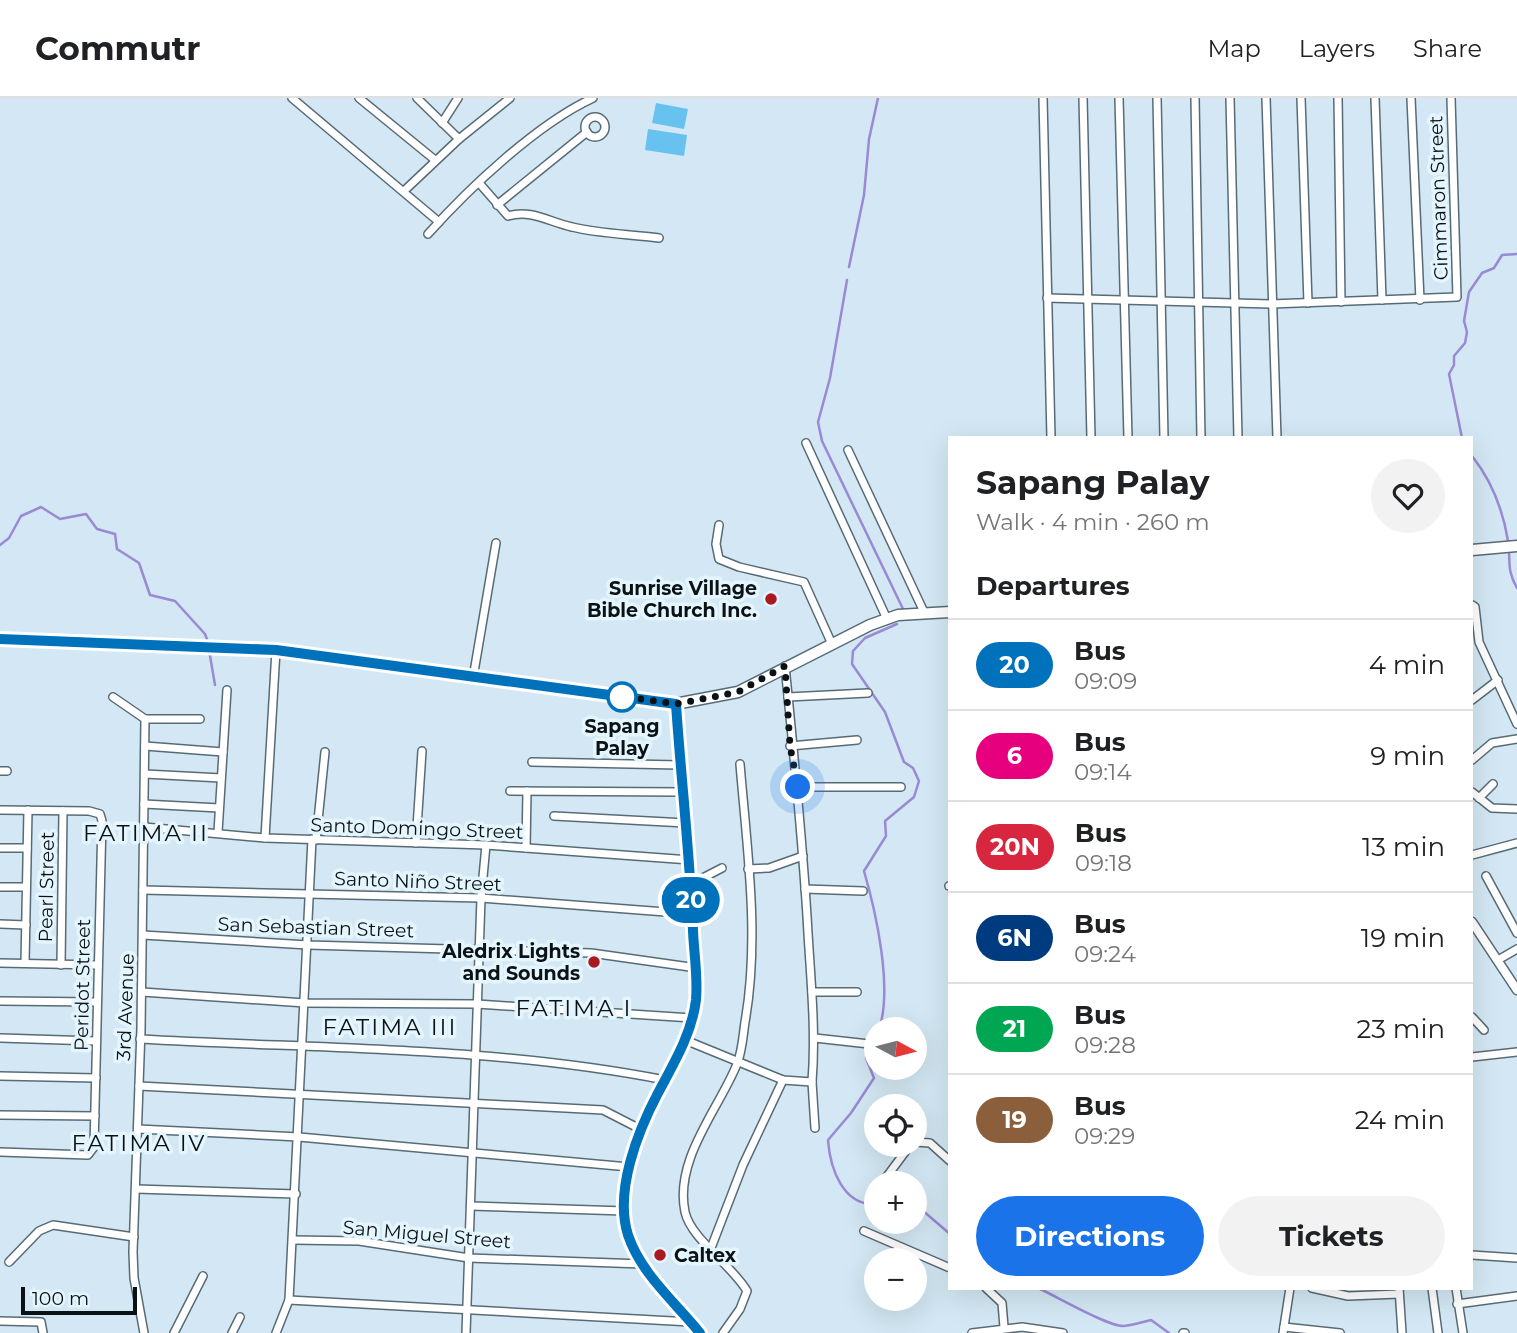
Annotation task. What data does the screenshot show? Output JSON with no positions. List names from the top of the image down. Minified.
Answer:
{"streets":{"street":["Cimmaron Street","Santo Domingo Street","Santo Niño Street","Pearl Street","San Sebastian Street","Peridot Street","3rd Avenue","San Miguel Street"]},"crossings":[["Santo Domingo Street","3rd Avenue"],["Santo Niño Street","3rd Avenue"],["Pearl Street","Peridot Street"],["San Sebastian Street","3rd Avenue"]],"districts":["FATIMA II","FATIMA I","FATIMA III","FATIMA IV"],"places":["Sunrise Village Bible Church Inc.","Sapang Palay","Aledrix Lights and Sounds","Caltex"],"lines":["bus line 20"],"scale_bar":"100 m","north":"right","page":{"header":"Commutr","nav":["Map","Layers","Share"],"on_map":"20","heading":[["Sapang Palay","Walk · 4 min · 260 m"],"Departures"],"list":[{"mark":"20","name":"Bus","note":"09:09","value":"4 min"},{"mark":"6","name":"Bus","note":"09:14","value":"9 min"},{"mark":"20N","name":"Bus","note":"09:18","value":"13 min"},{"mark":"6N","name":"Bus","note":"09:24","value":"19 min"},{"mark":"21","name":"Bus","note":"09:28","value":"23 min"},{"mark":"19","name":"Bus","note":"09:29","value":"24 min"}],"map_buttons":["+","−"],"buttons":["Directions","Tickets"],"scale":"100 m"}}
